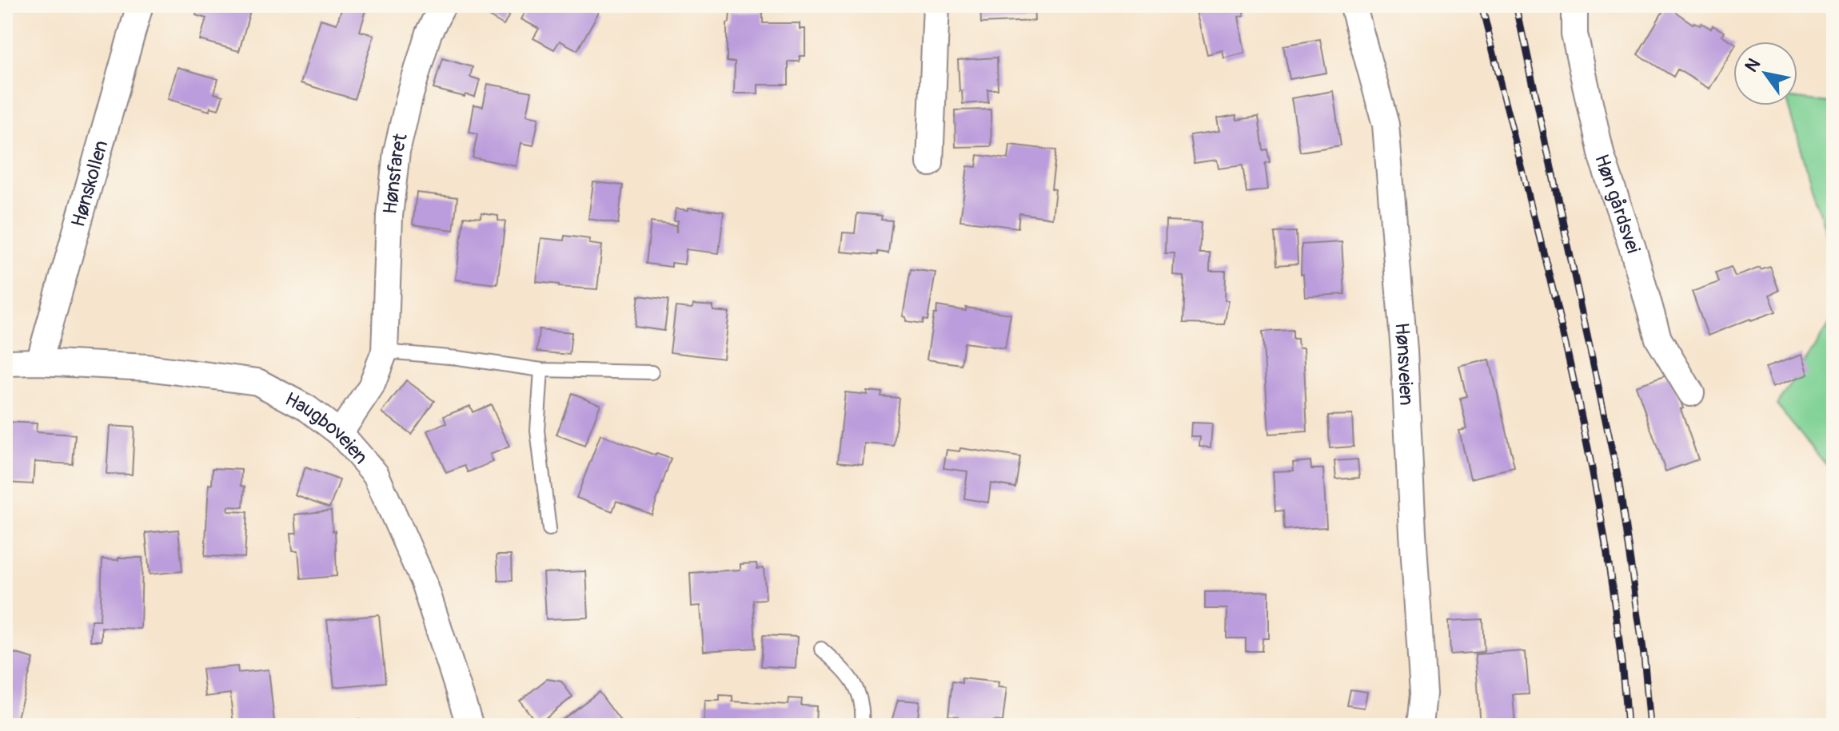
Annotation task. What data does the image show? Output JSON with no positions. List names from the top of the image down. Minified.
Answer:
{"streets":{"street":["Hønsfaret","Hønskollen","Høn gårdsvei","Hønsveien","Haugboveien"]},"crossings":[["Hønsfaret","Haugboveien"],["Hønskollen","Haugboveien"]],"north":"top left"}
